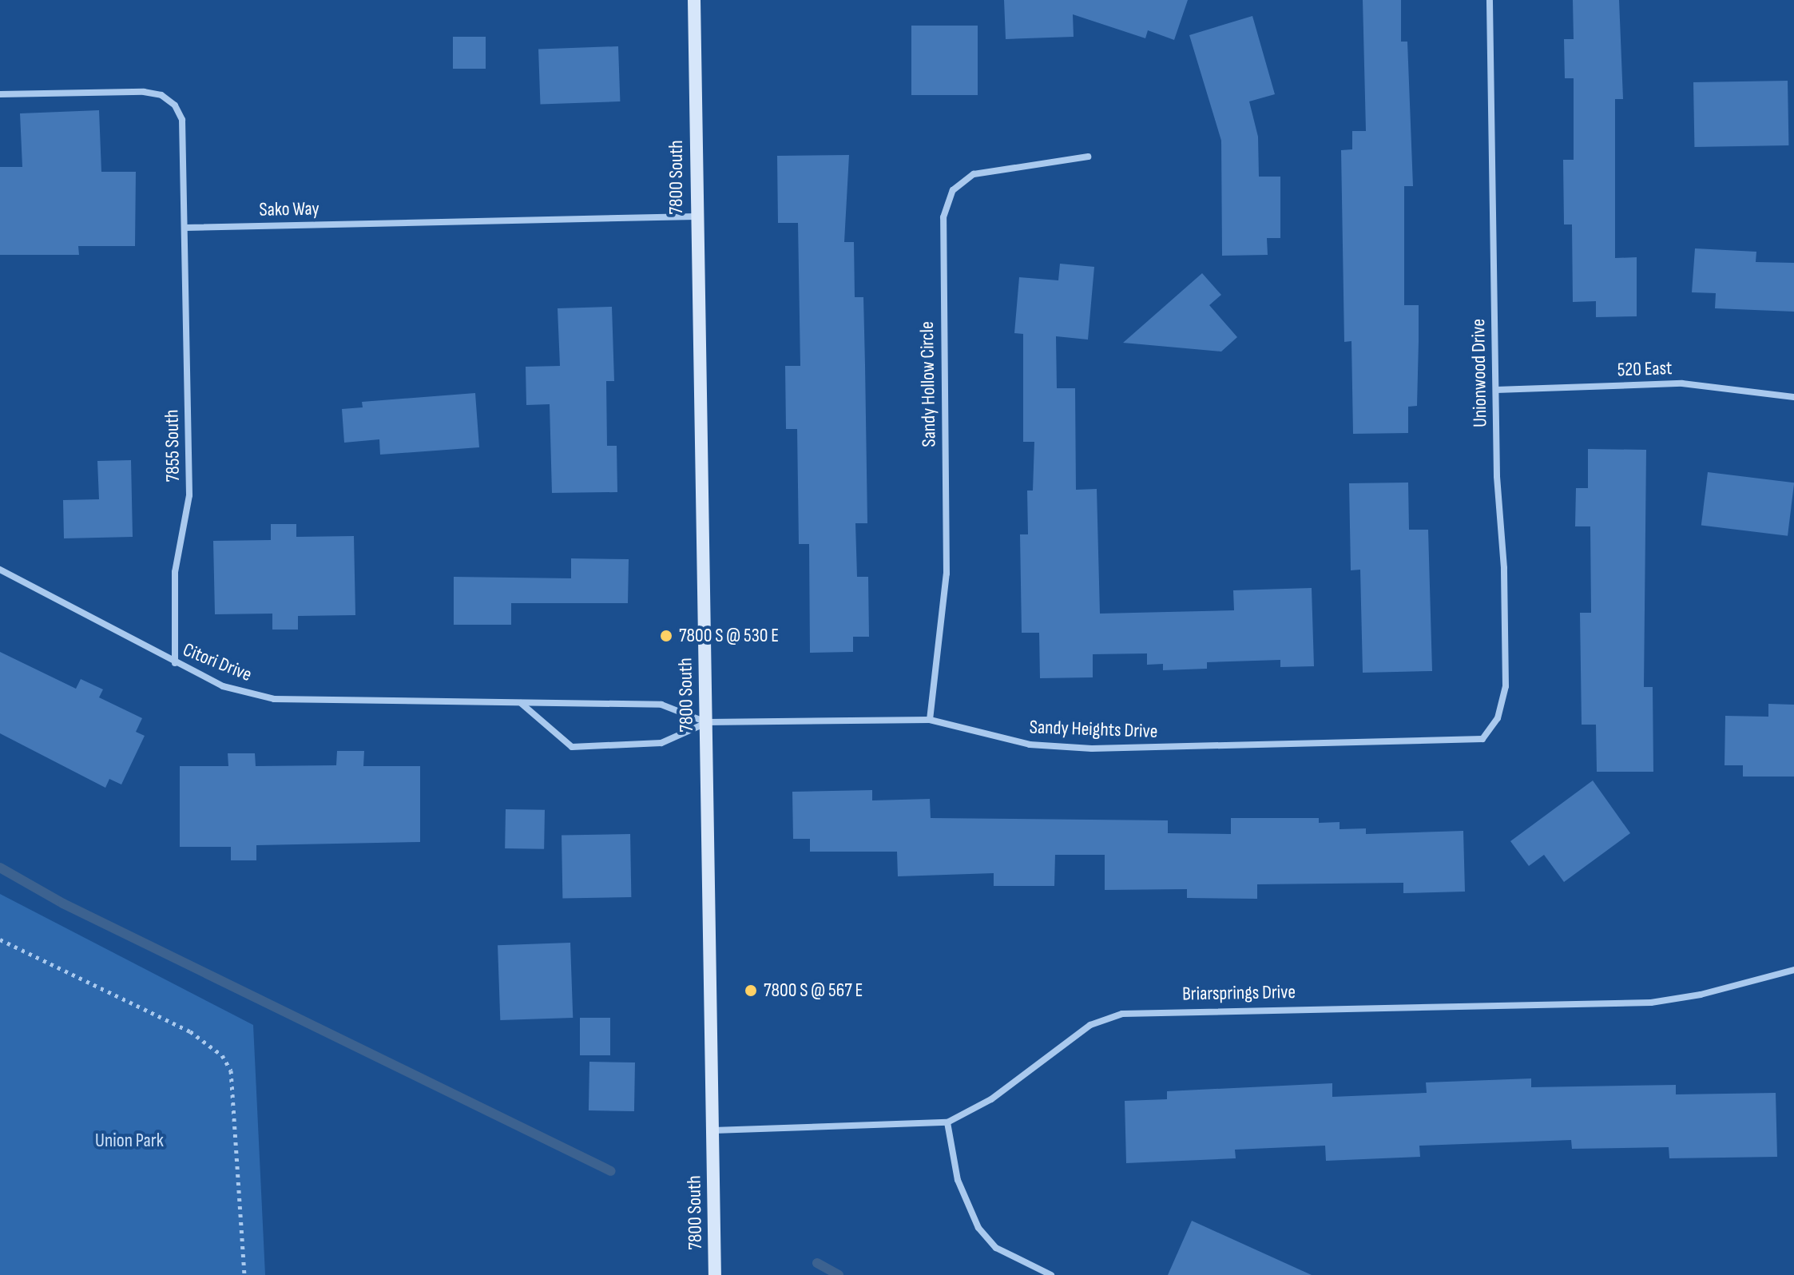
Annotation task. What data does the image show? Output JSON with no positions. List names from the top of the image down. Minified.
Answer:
{"streets":{"main road":["7800 South"],"street":["Sako Way","520 East","Unionwood Drive","Sandy Hollow Circle","7855 South","Citori Drive","Sandy Heights Drive","Briarsprings Drive"]},"crossings":[["7800 South","Sako Way"],["7800 South","Citori Drive"],["7800 South","Sandy Heights Drive"],["7800 South","Briarsprings Drive"],["Sako Way","7855 South"],["520 East","Unionwood Drive"],["Unionwood Drive","Sandy Heights Drive"],["Sandy Hollow Circle","Sandy Heights Drive"],["7855 South","Citori Drive"],["Citori Drive","Sandy Heights Drive"]],"parks":["Union Park"],"places":["7800 S @ 530 E","7800 S @ 567 E"]}
